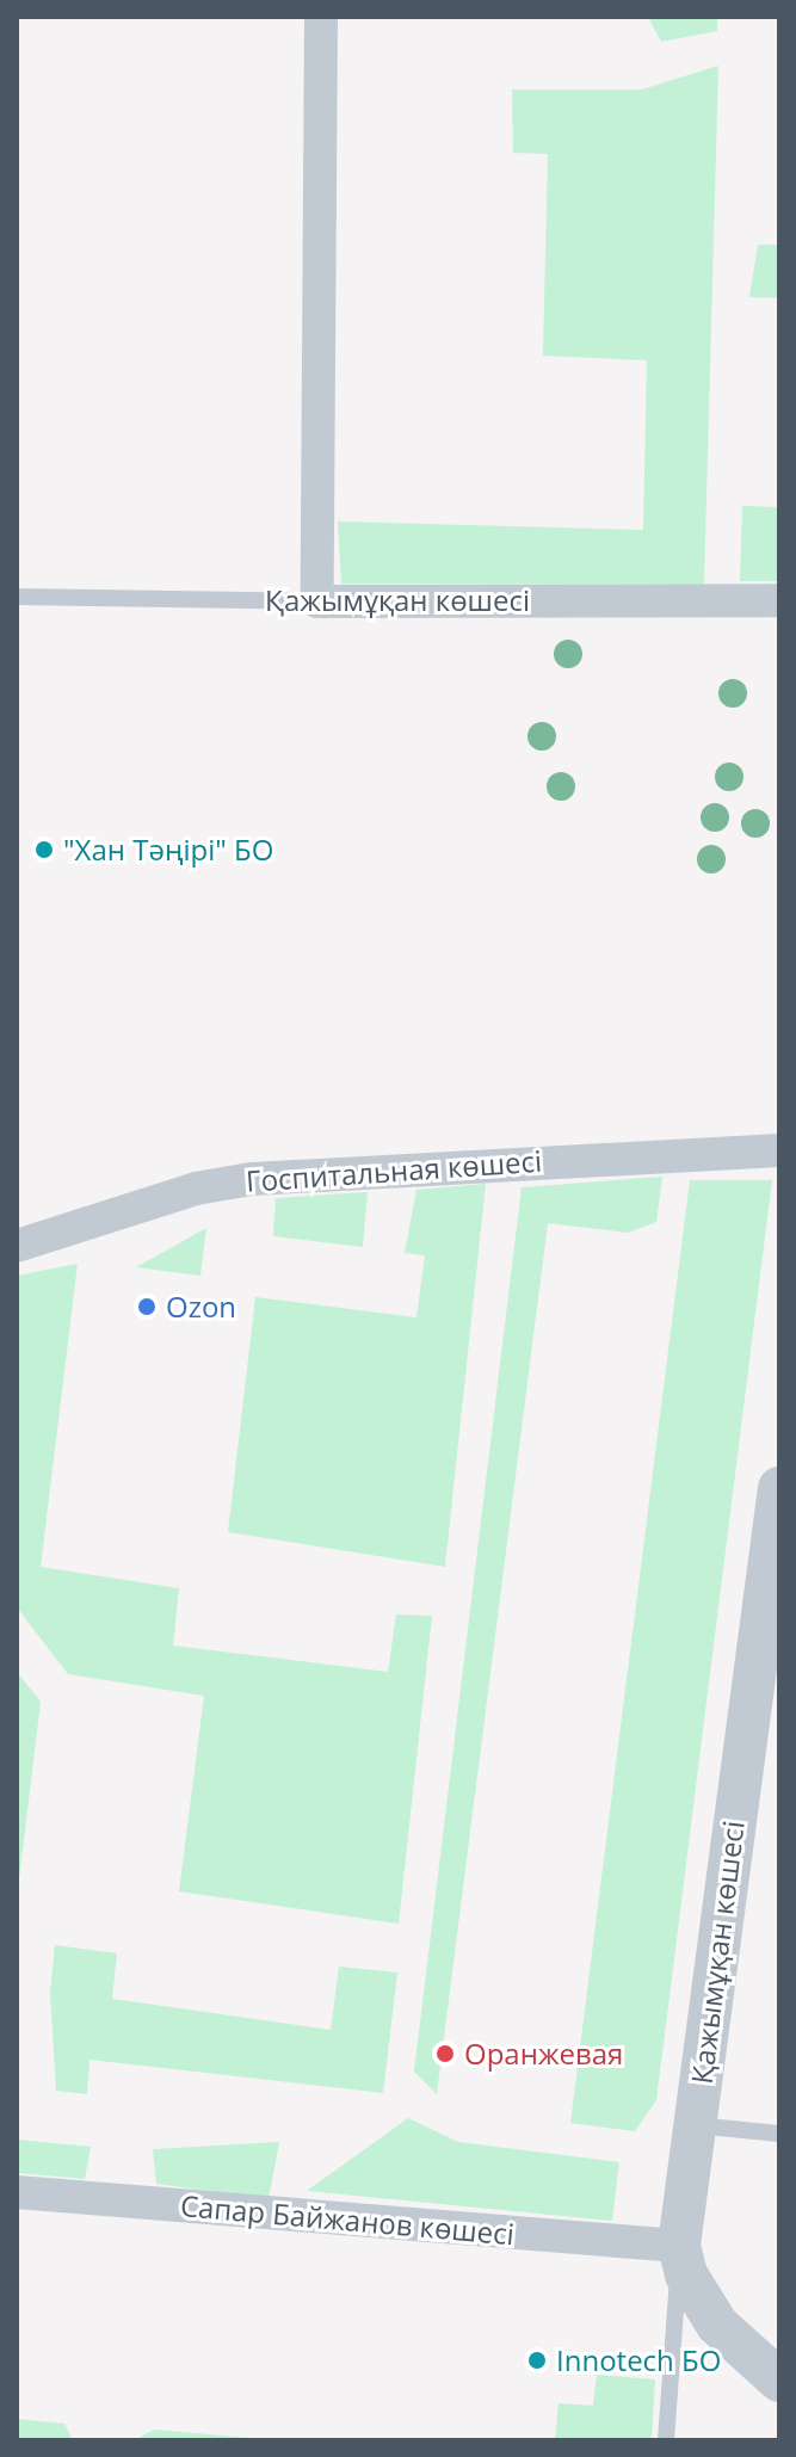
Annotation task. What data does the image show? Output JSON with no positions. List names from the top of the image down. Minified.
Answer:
{"streets":{"street":["Қажымұқан көшесі","Госпитальная көшесі","Сапар Байжанов көшесі"]},"crossings":[["Қажымұқан көшесі","Сапар Байжанов көшесі"]],"places":["\"Хан Тәңірі\" БО","Ozon","Оранжевая","Innotech БО"]}
